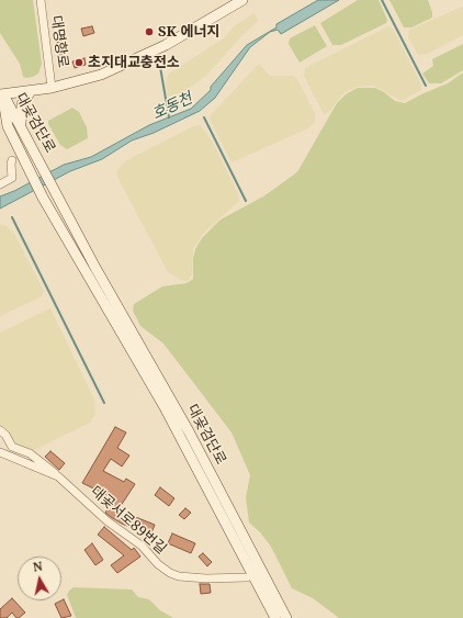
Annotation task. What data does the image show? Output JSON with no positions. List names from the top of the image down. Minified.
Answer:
{"streets":{"main road":["대명항로","대곶검단로"],"street":["대곶서로89번길"]},"crossings":[["대명항로","대곶검단로"]],"water":["호동천"],"places":["SK 에너지","초지대교충전소"],"north":"top"}
